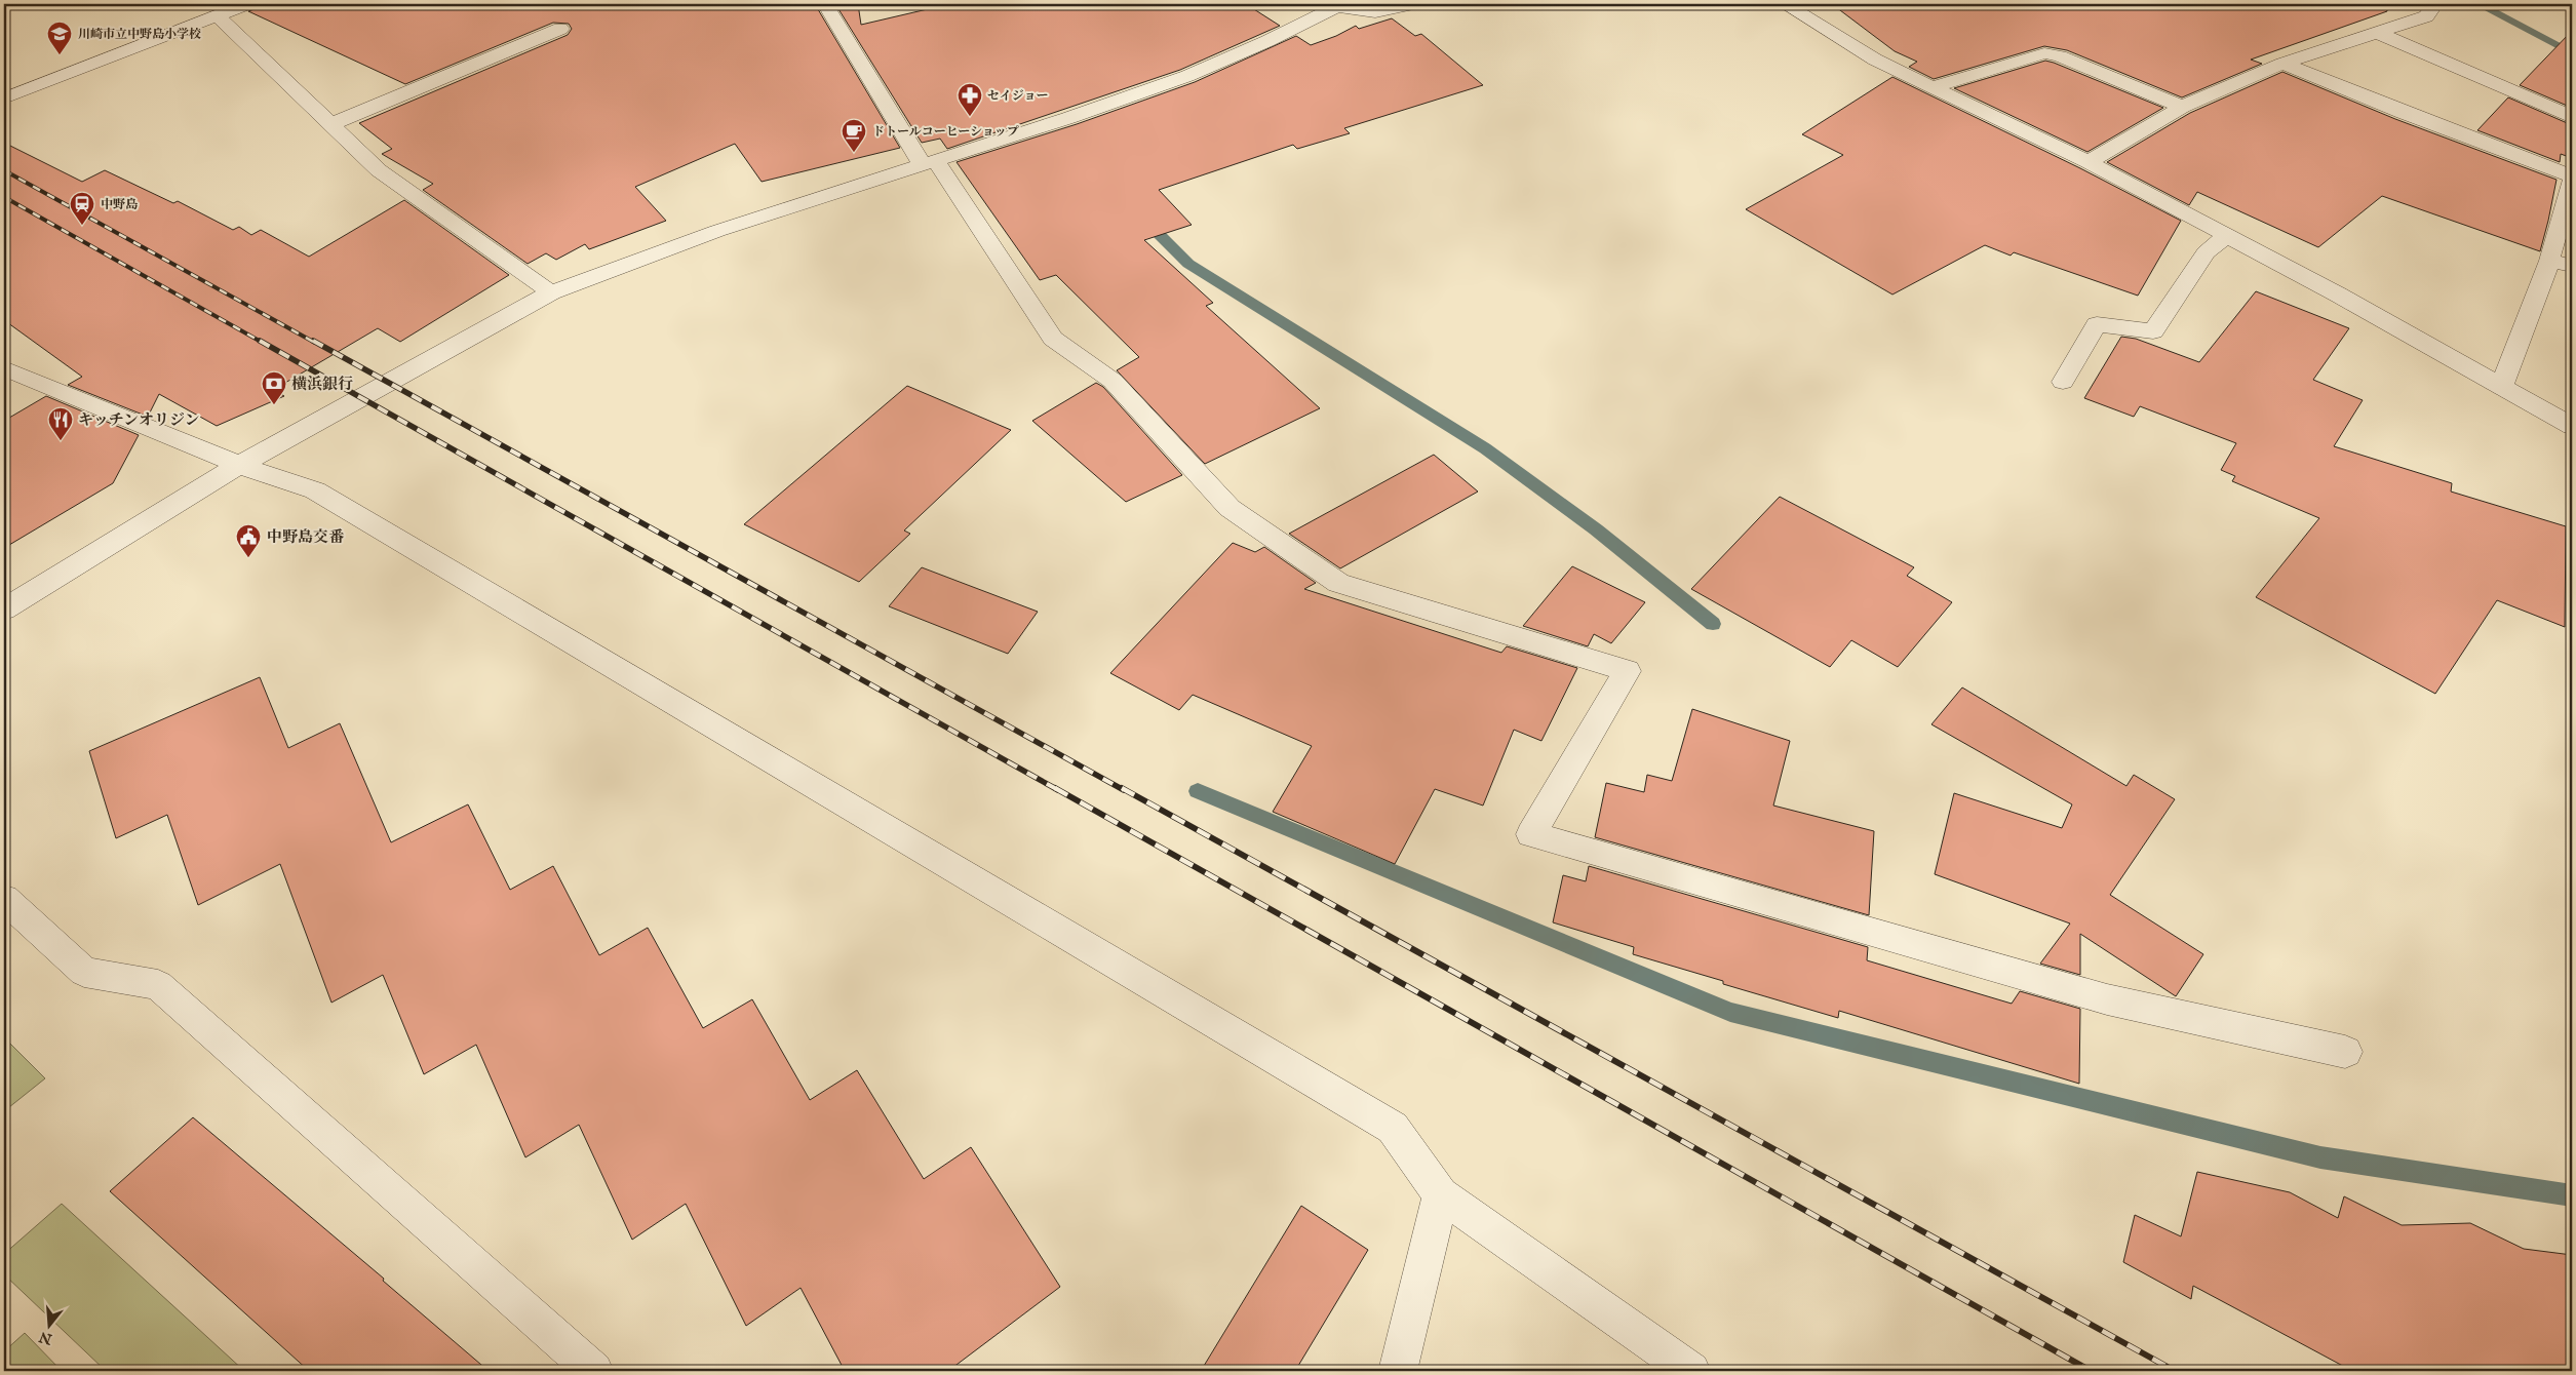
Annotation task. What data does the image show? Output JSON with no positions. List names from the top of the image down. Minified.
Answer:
{"places":{"school or university":["川崎市立中野島小学校"],"pharmacy":["セイジョー"],"cafe":["ドトールコーヒーショップ"],"station":["中野島"],"bank":["横浜銀行"],"restaurant":["キッチンオリジン"],"public building":["中野島交番"]},"north":"bottom"}
